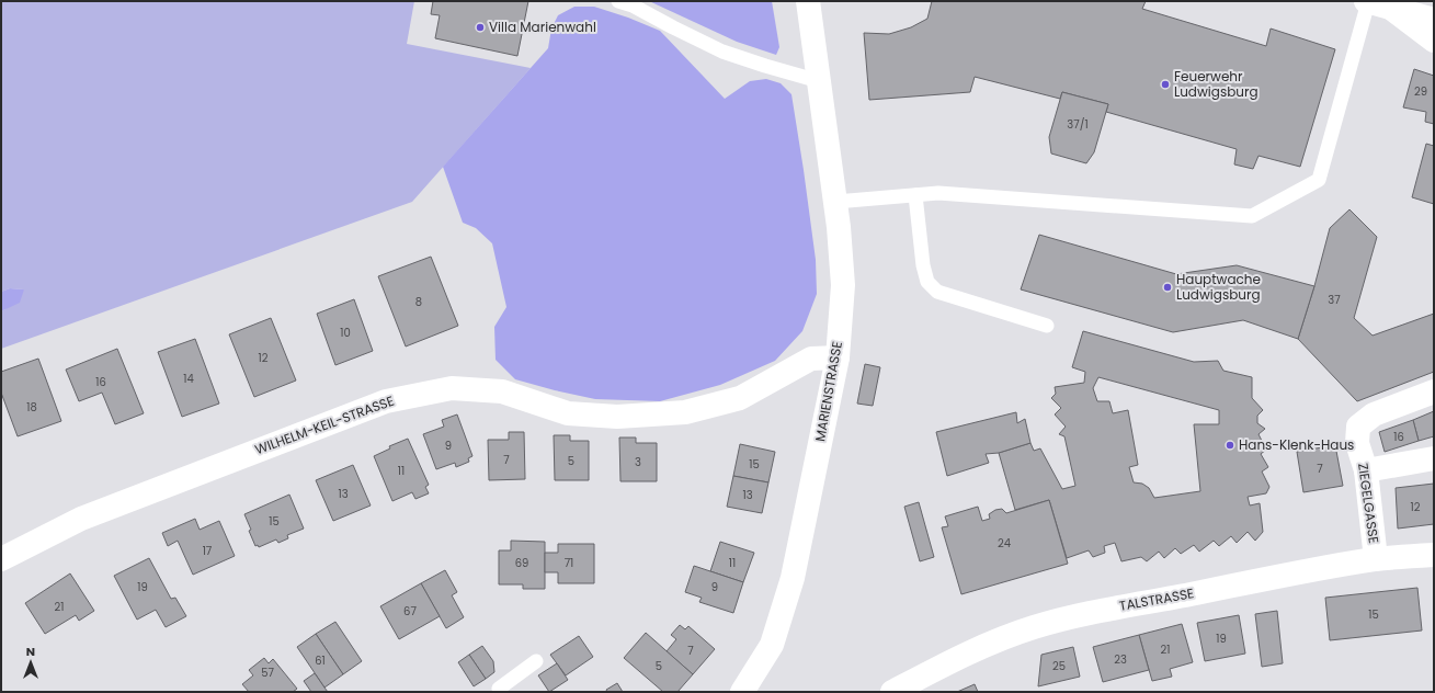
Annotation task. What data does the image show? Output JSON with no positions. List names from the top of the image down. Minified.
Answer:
{"streets":{"street":["MARIENSTRASSE","WILHELM-KEIL-STRASSE","ZIEGELGASSE","TALSTRASSE"]},"crossings":[["MARIENSTRASSE","WILHELM-KEIL-STRASSE"],["ZIEGELGASSE","TALSTRASSE"]],"places":["Villa Marienwahl","Feuerwehr Ludwigsburg","Hauptwache Ludwigsburg","Hans-Klenk-Haus"],"house_numbers":["29","37/1","37","8","10","12","14","16","18","16","9","7","5","3","15","7","11","13","13","12","15","24","17","69","71","11","19","9","21","67","15","19","21","7","23","61","5","25","57"],"north":"top"}
